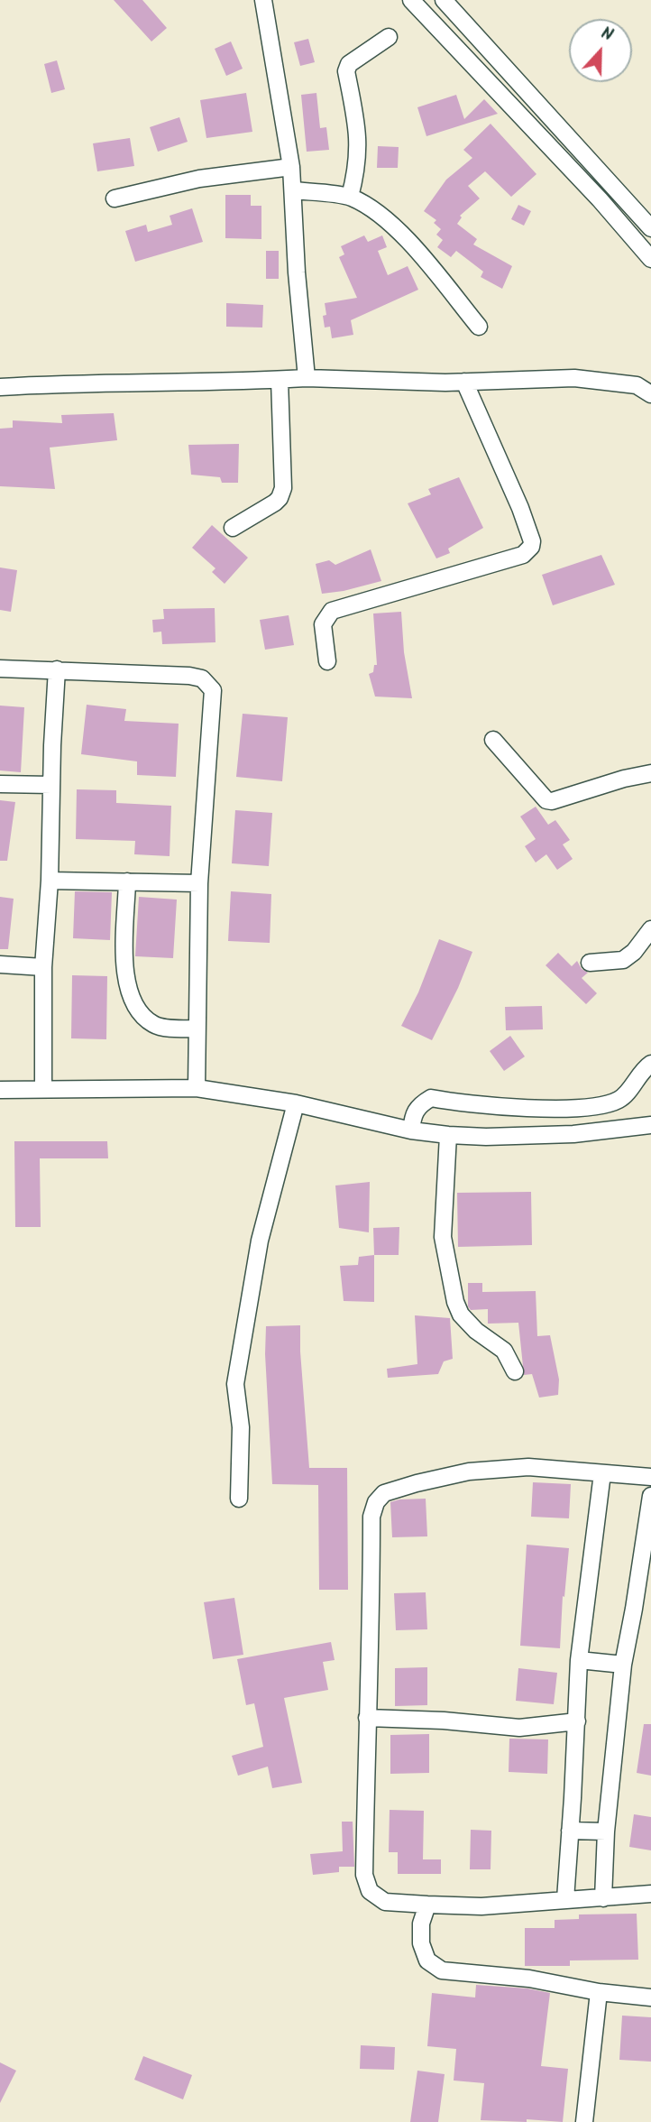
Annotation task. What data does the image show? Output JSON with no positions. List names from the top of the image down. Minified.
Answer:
{"north":"top"}
